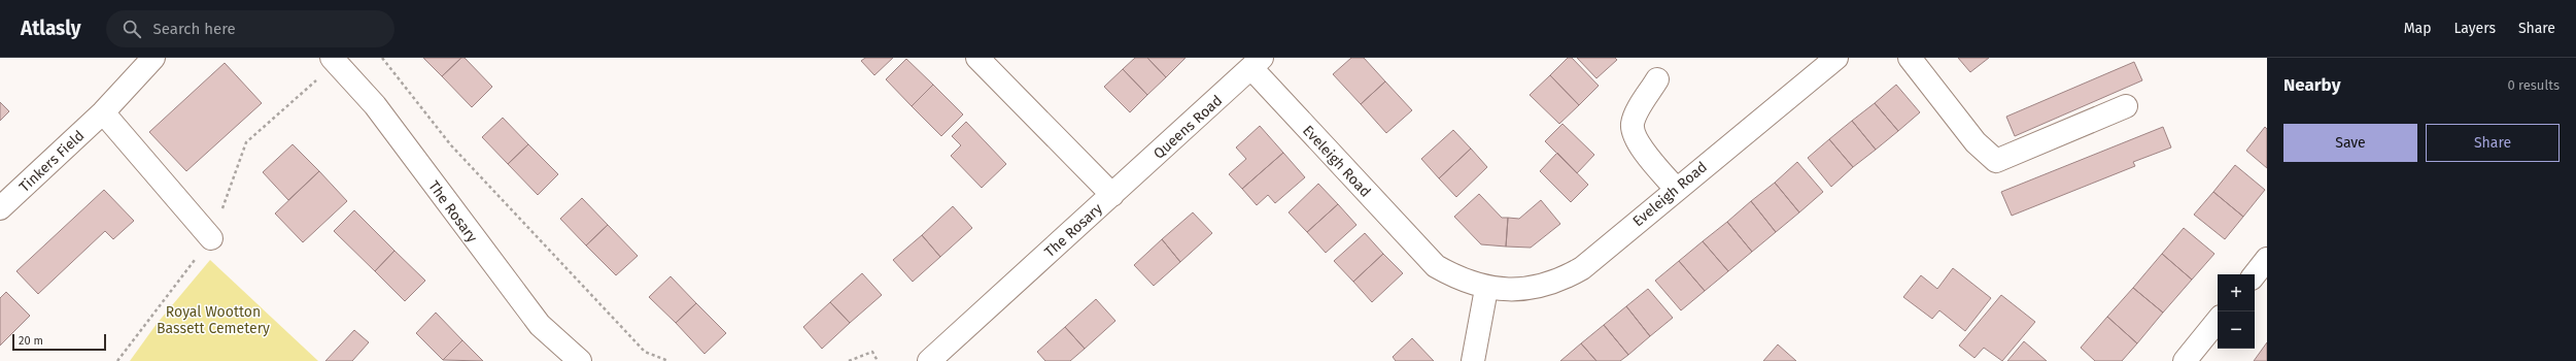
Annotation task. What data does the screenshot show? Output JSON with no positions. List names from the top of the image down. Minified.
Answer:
{"streets":{"street":["Queens Road","Tinkers Field","Eveleigh Road","The Rosary"]},"crossings":[["Queens Road","Eveleigh Road"],["Queens Road","The Rosary"]],"parks":["Royal Wootton Bassett Cemetery"],"scale_bar":"20 m","page":{"header":"Atlasly","search":"Search here","nav":["Map","Layers","Share"],"heading":["Nearby","0 results"],"buttons":["Save","Share"],"map_buttons":["+","−"],"scale":"20 m"}}
